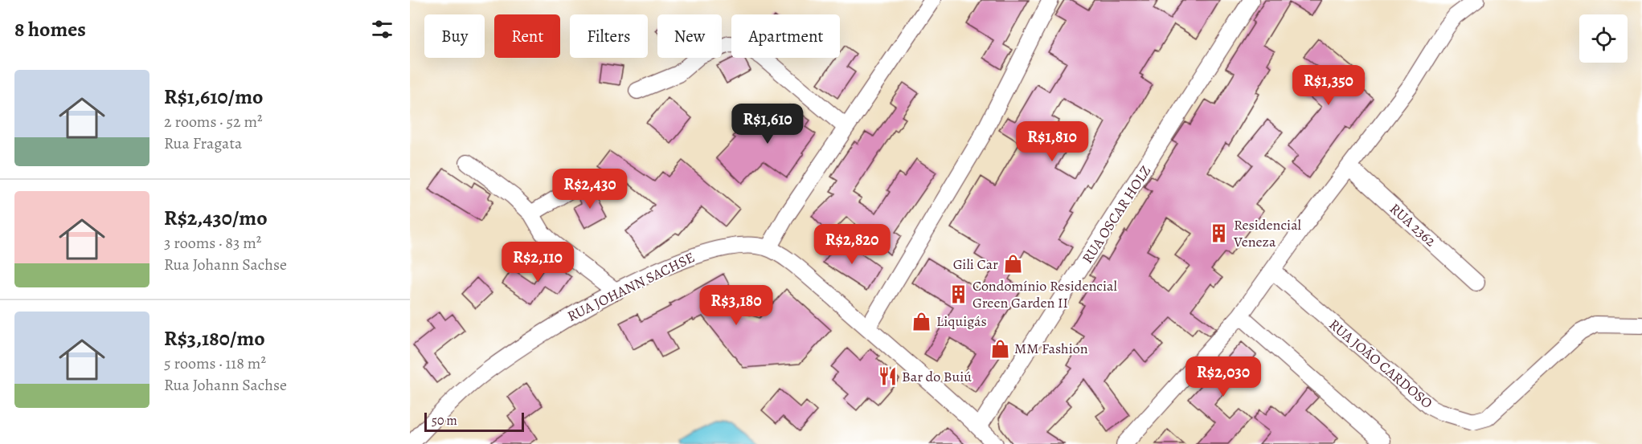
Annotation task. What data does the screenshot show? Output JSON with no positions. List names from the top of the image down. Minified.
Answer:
{"streets":{"street":["RUA OSCAR HOLZ","RUA 2362","RUA JOHANN SACHSE","RUA JOÃO CARDOSO"]},"crossings":[["RUA OSCAR HOLZ","RUA JOHANN SACHSE"]],"places":{"building":["Residencial Veneza","Condomínio Residencial Green Garden II"],"shop":["Gili Car","Liquigás","MM Fashion"],"restaurant":["Bar do Buiú"]},"scale_bar":"50 m","page":{"heading":"8 homes","chip":["Buy","Rent","Filters","New","Apartment"],"list":[{"name":"R$1,610/mo","note":"2 rooms · 52 m² · Rua Fragata"},{"name":"R$2,430/mo","note":"3 rooms · 83 m² · Rua Johann Sachse"},{"name":"R$3,180/mo","note":"5 rooms · 118 m² · Rua Johann Sachse"}],"price":["R$1,350","R$1,610","R$1,810","R$2,430","R$2,820","R$2,110","R$3,180","R$2,030"],"scale":"50 m"}}
